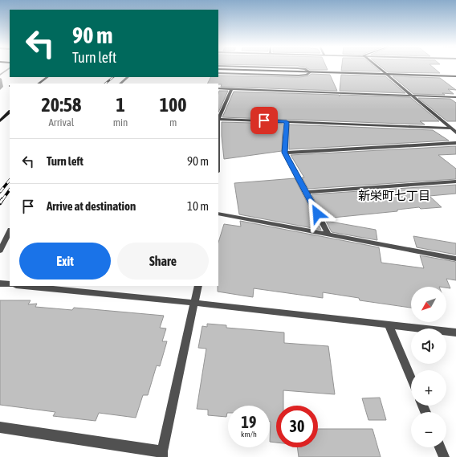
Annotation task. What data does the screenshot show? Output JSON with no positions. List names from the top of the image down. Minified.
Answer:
{"districts":["新栄町七丁目"],"north":"bottom left","page":{"turn":["90 m","Turn left"],"eta":["20:58","Arrival","1","min","100","m"],"list":[{"name":"Turn left","value":"90 m"},{"name":"Arrive at destination","value":"10 m"}],"buttons":["Exit","Share"],"map_buttons":["+","−"],"speed":"19 km/h","limit":"30"}}
